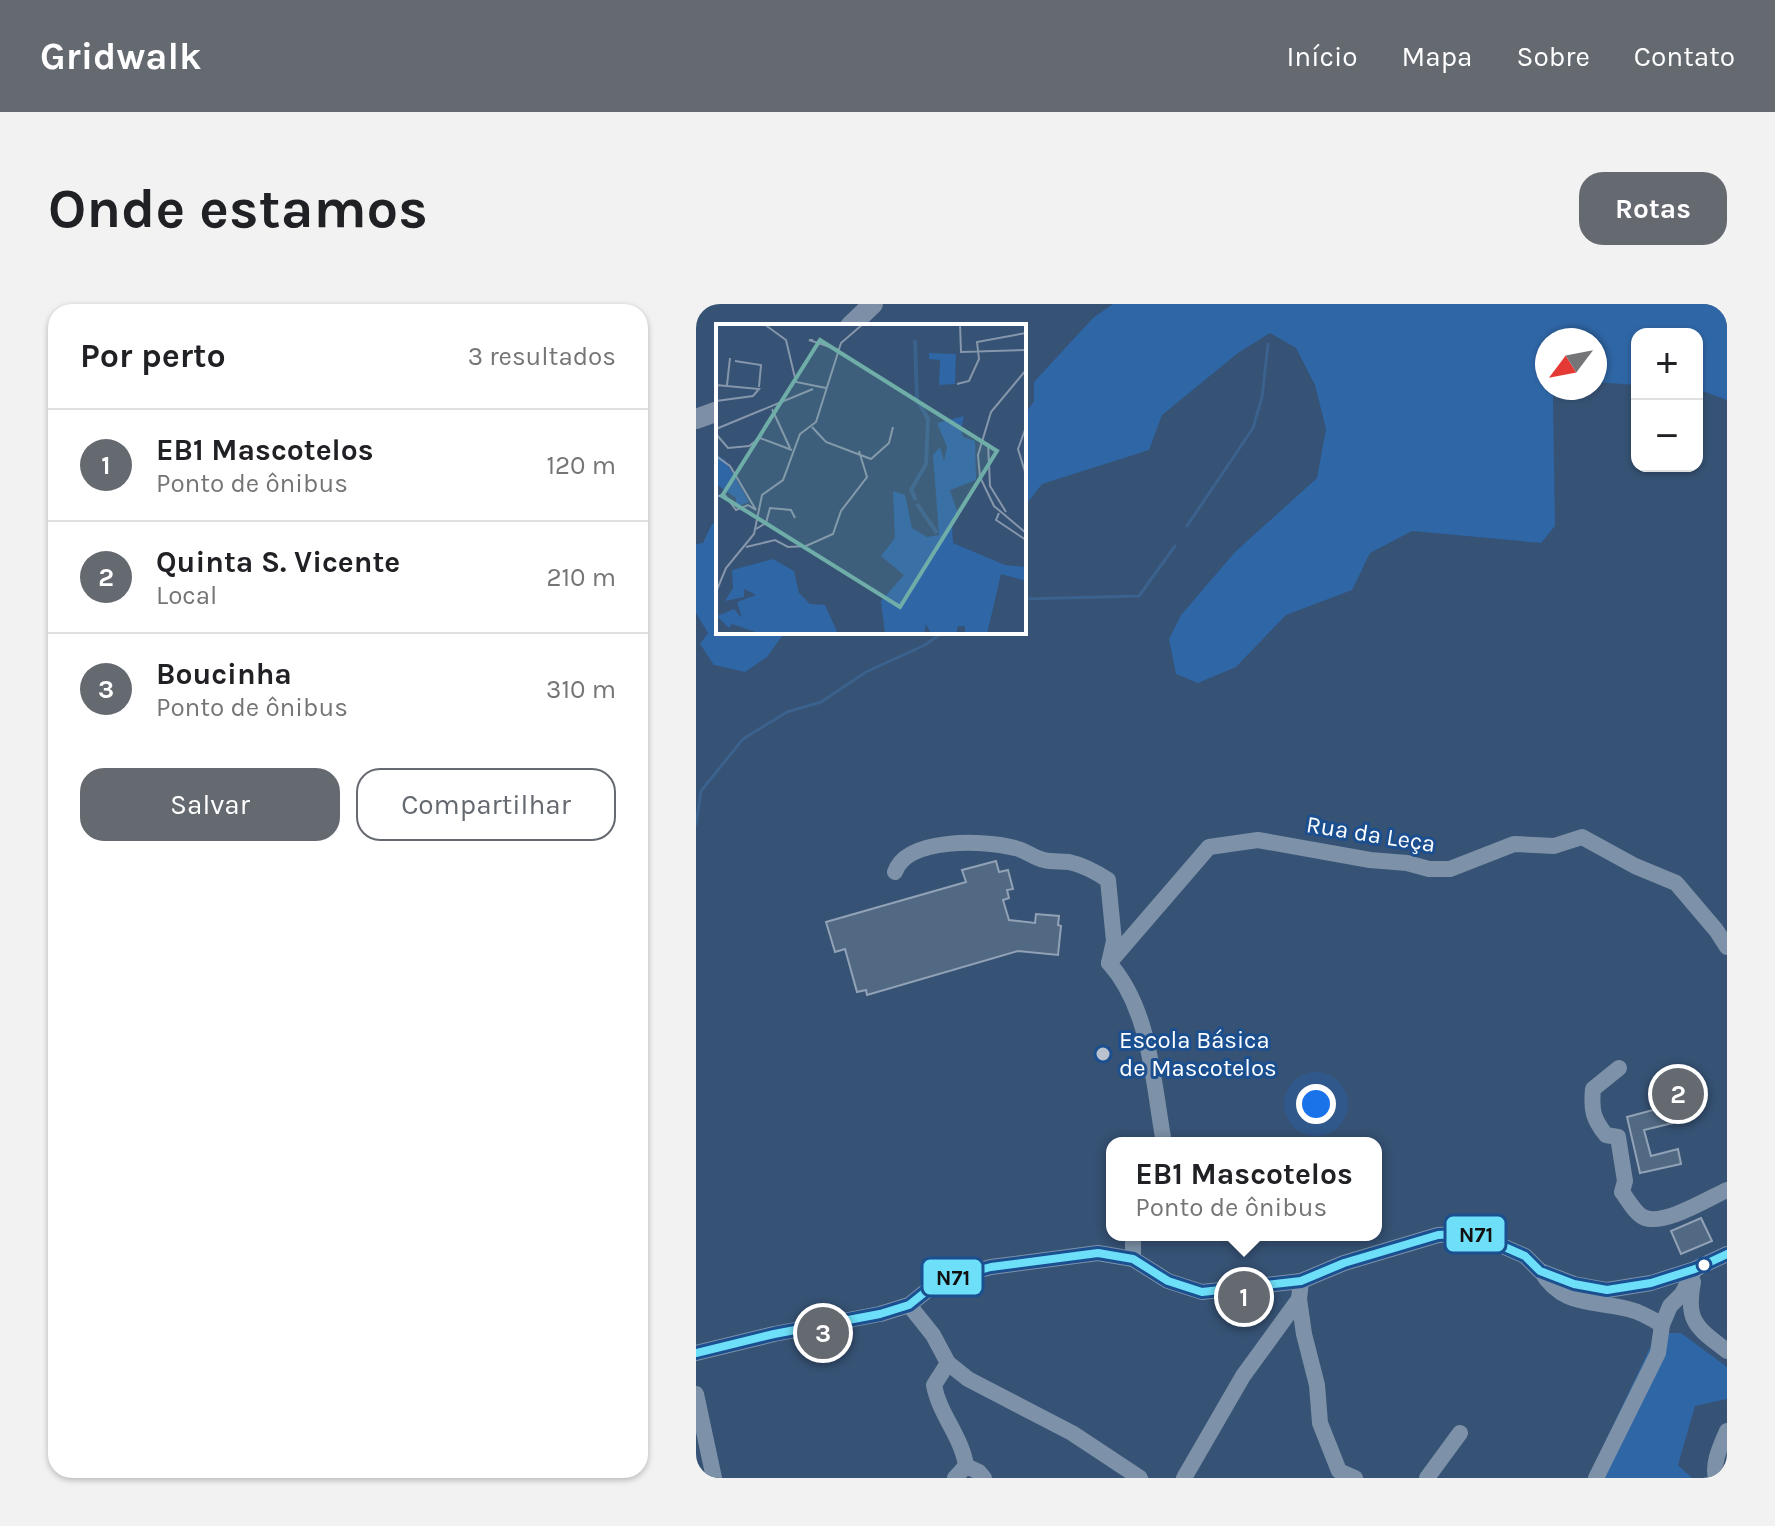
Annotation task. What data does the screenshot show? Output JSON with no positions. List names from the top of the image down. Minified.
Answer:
{"streets":{"street":["Rua da Leça"]},"places":["Escola Básica de Mascotelos"],"lines":["transit line N71"],"north":"bottom left","page":{"header":"Gridwalk","nav":["Início","Mapa","Sobre","Contato"],"buttons":["Rotas",["Salvar","Compartilhar"]],"title":"Onde estamos","heading":["Por perto","3 resultados"],"map_buttons":["+","−"],"list":[{"mark":"1","name":"EB1 Mascotelos","note":"Ponto de ônibus","value":"120 m"},{"mark":"2","name":"Quinta S. Vicente","note":"Local","value":"210 m"},{"mark":"3","name":"Boucinha","note":"Ponto de ônibus","value":"310 m"}],"pins":["2","1","3"],"popup":["EB1 Mascotelos","Ponto de ônibus"]}}
